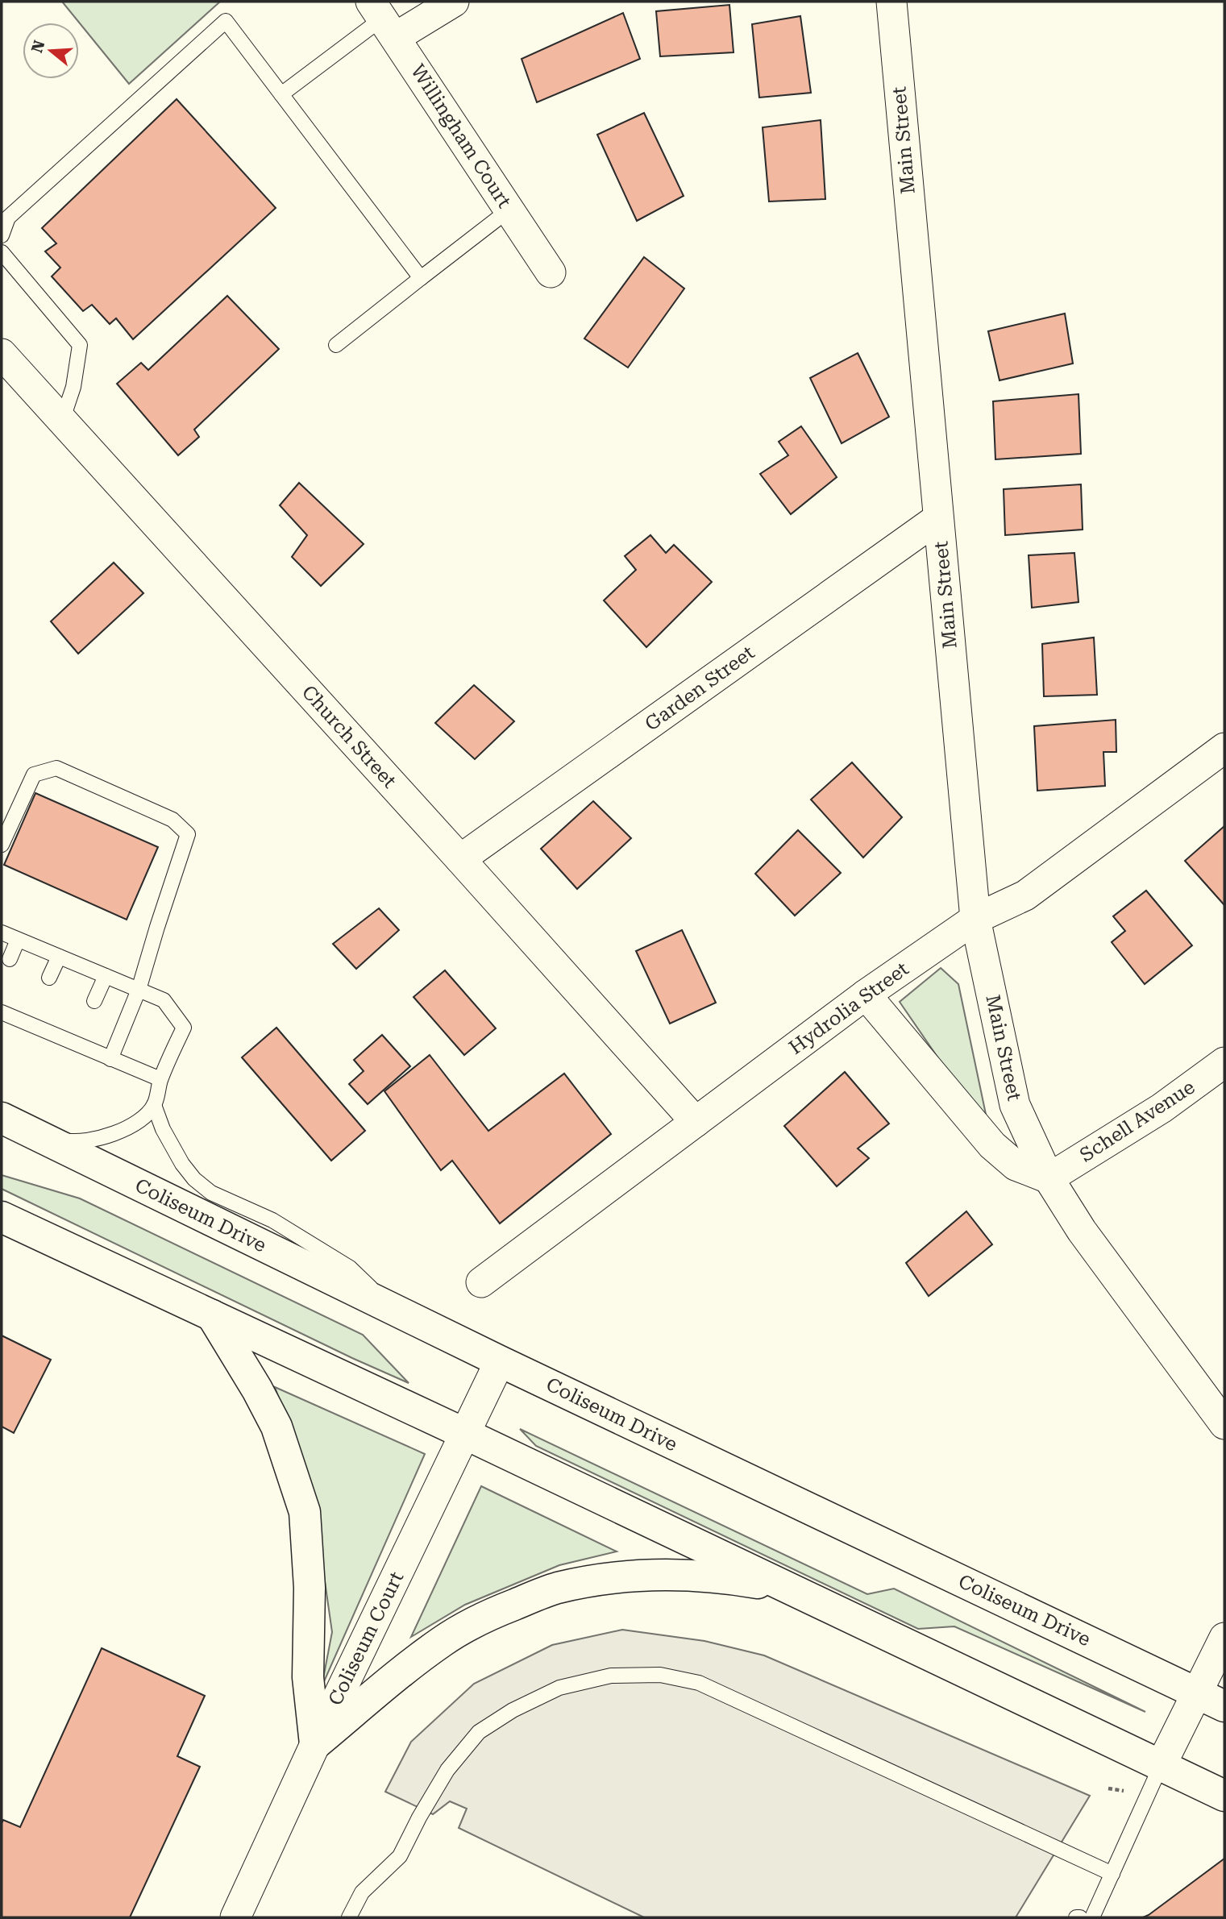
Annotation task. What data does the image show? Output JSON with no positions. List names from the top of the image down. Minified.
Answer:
{"streets":{"main road":["Coliseum Drive"],"street":["Willingham Court","Main Street","Garden Street","Church Street","Hydrolia Street","Schell Avenue","Coliseum Court"]},"crossings":[["Main Street","Garden Street"],["Main Street","Hydrolia Street"],["Main Street","Schell Avenue"],["Garden Street","Church Street"],["Church Street","Hydrolia Street"],["Coliseum Drive","Coliseum Court"]],"north":"left"}
